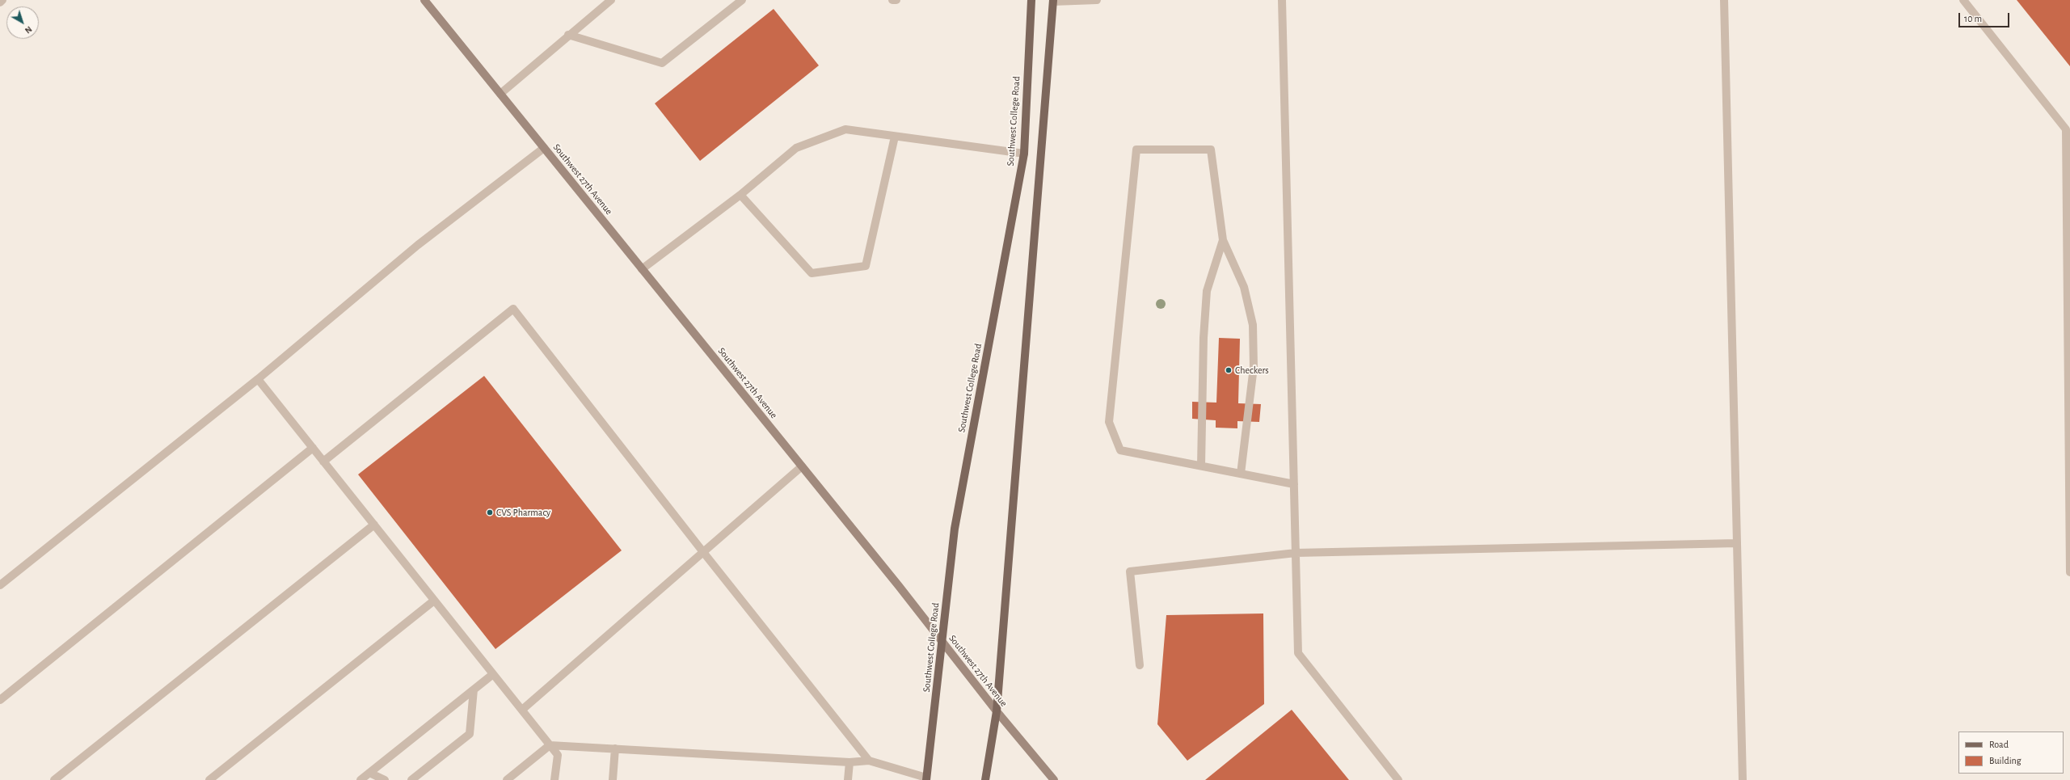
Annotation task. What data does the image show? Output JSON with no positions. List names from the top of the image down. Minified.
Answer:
{"streets":{"main road":["Southwest College Road","Southwest 27th Avenue"]},"crossings":[["Southwest College Road","Southwest 27th Avenue"]],"places":["Checkers","CVS Pharmacy"],"legend":["Road","Building"],"scale_bar":"10 m","north":"bottom right"}
